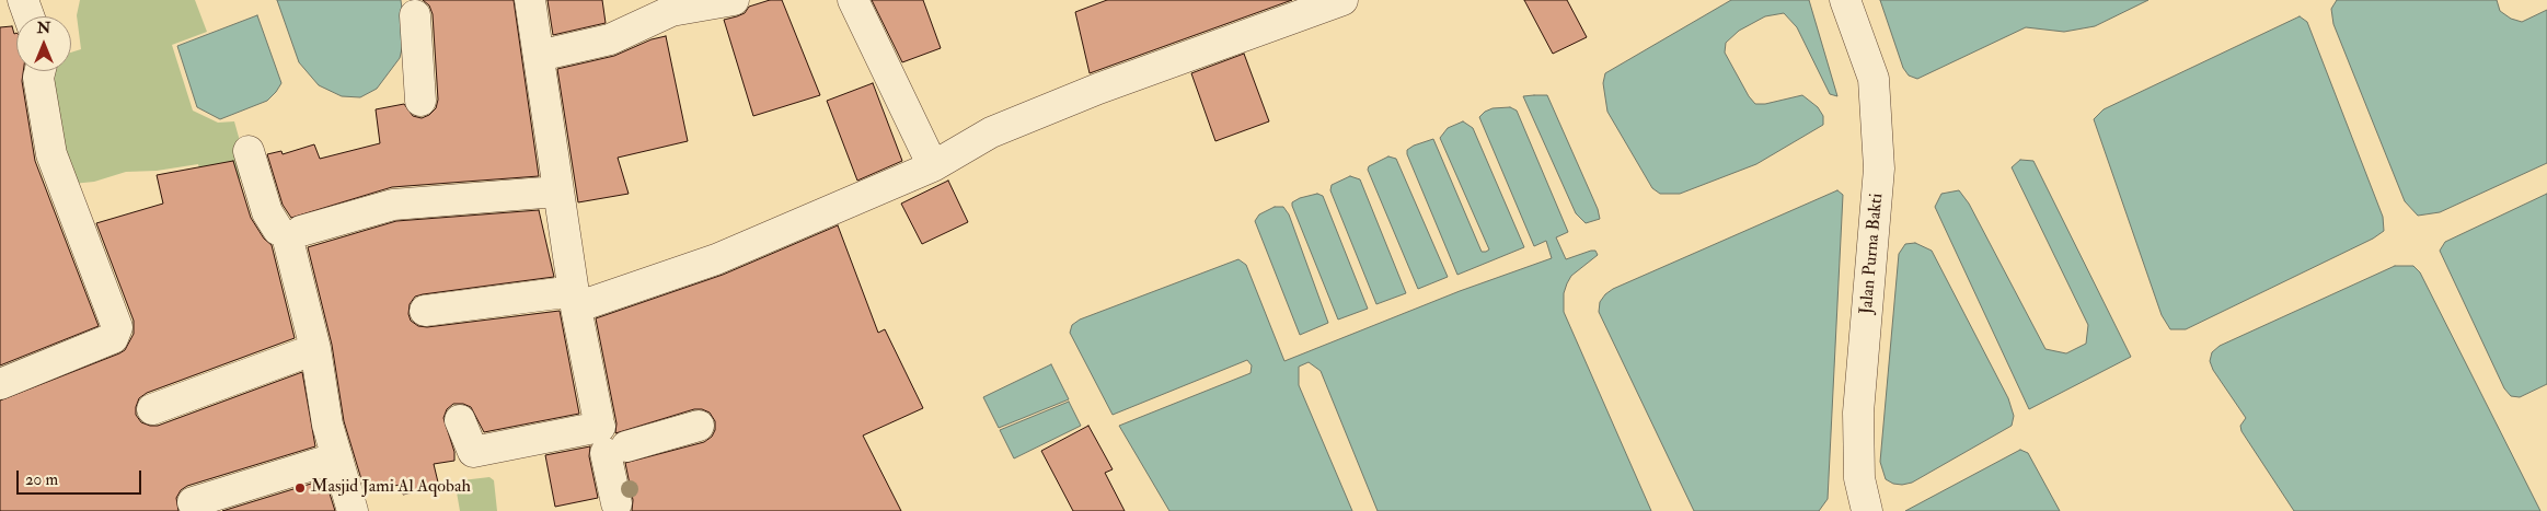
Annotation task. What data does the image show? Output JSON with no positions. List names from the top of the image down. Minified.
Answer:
{"streets":{"street":["Jalan Purna Bakti"]},"places":["Masjid Jami Al Aqobah"],"scale_bar":"20 m","north":"top"}
